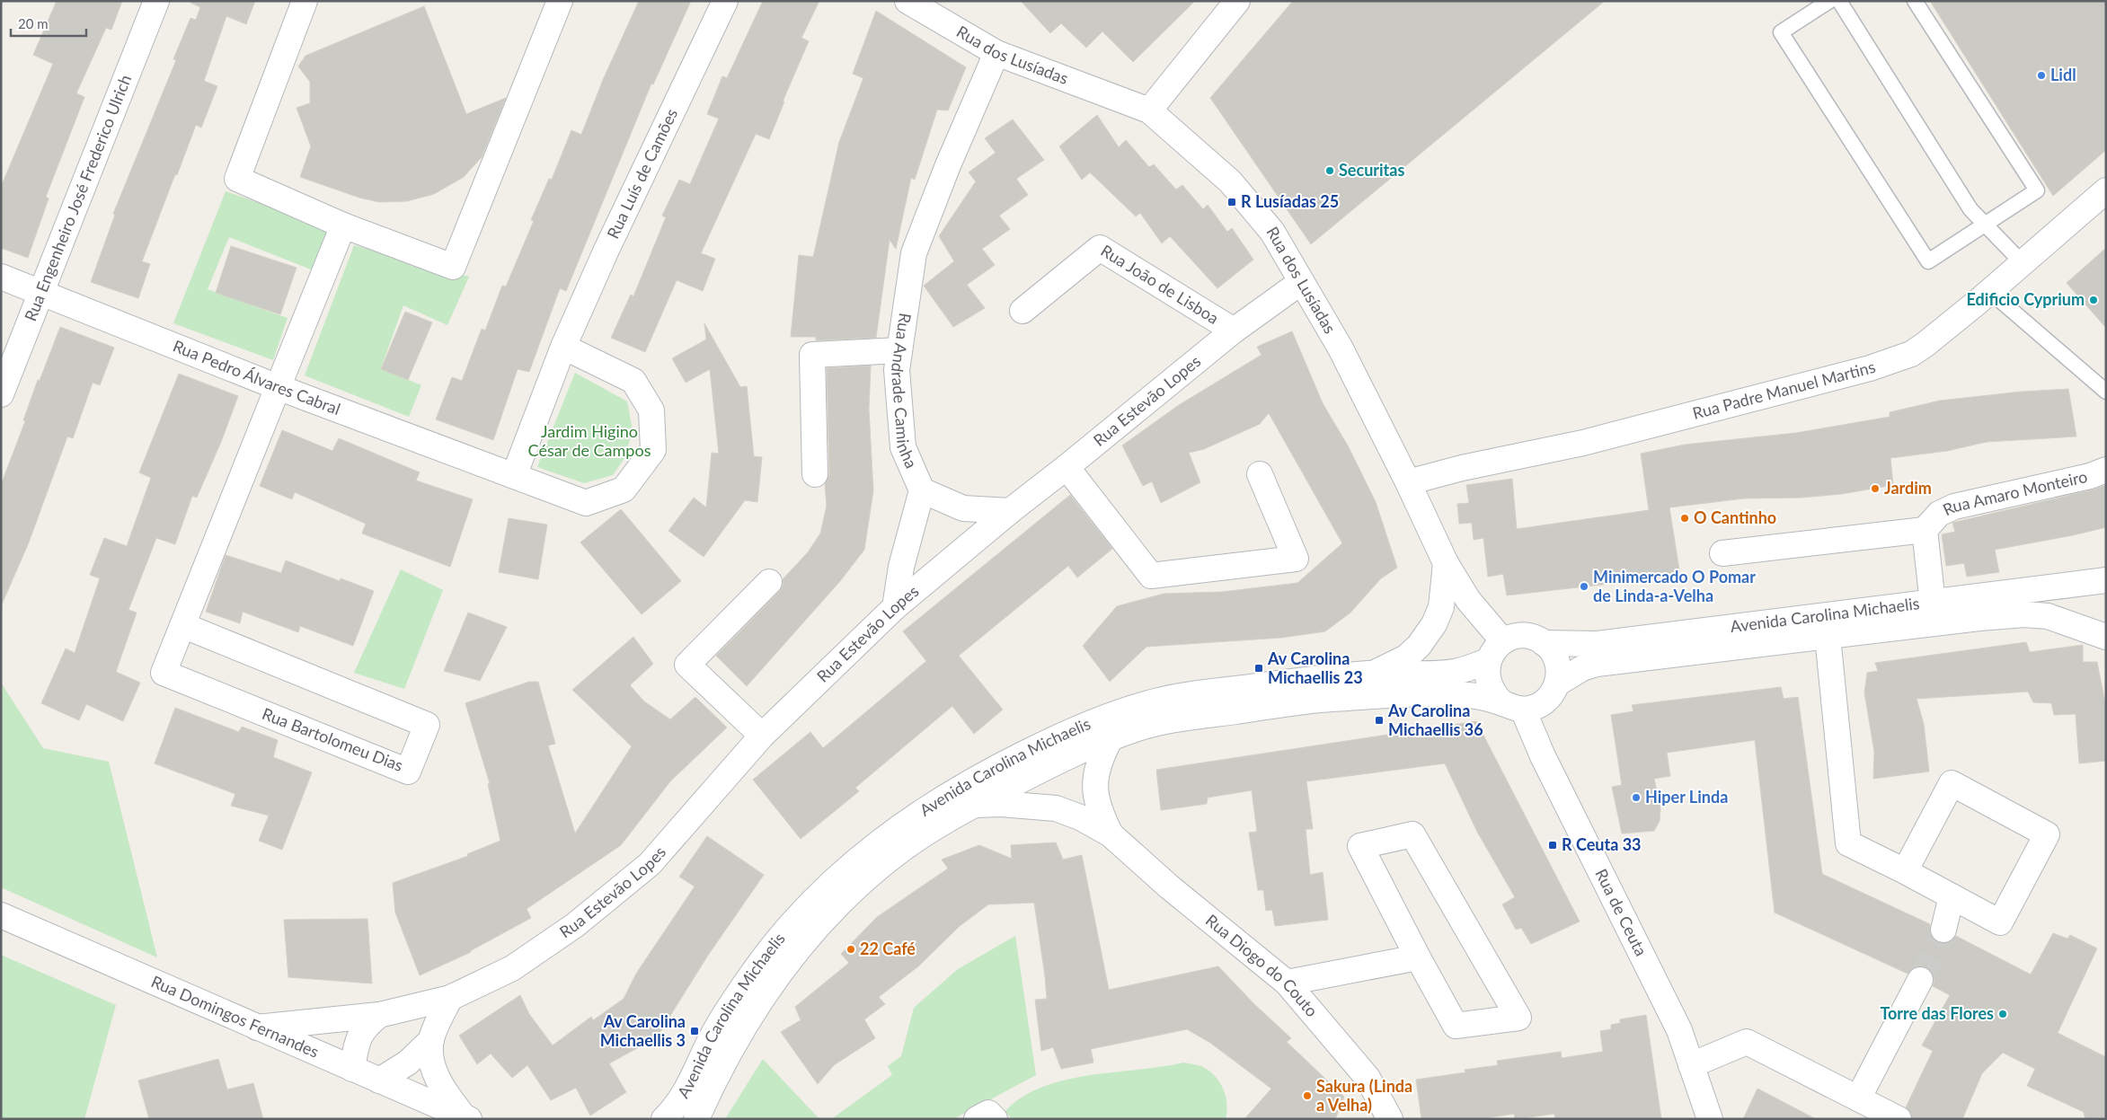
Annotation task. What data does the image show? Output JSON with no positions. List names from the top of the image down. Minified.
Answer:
{"streets":{"street":["Rua dos Lusíadas","Rua Luís de Camões","Rua Engenheiro José Frederico Ulrich","Rua João de Lisboa","Rua Pedro Álvares Cabral","Rua Andrade Caminha","Rua Padre Manuel Martins","Rua Estevão Lopes","Rua Amaro Monteiro","Avenida Carolina Michaelis","Rua Bartolomeu Dias","Rua de Ceuta","Rua Diogo do Couto","Rua Domingos Fernandes"]},"crossings":[["Rua dos Lusíadas","Rua Andrade Caminha"],["Rua dos Lusíadas","Rua Padre Manuel Martins"],["Rua dos Lusíadas","Rua Estevão Lopes"],["Rua dos Lusíadas","Avenida Carolina Michaelis"],["Rua dos Lusíadas","Rua de Ceuta"],["Rua Luís de Camões","Rua Pedro Álvares Cabral"],["Rua Engenheiro José Frederico Ulrich","Rua Pedro Álvares Cabral"],["Rua João de Lisboa","Rua Estevão Lopes"],["Rua Pedro Álvares Cabral","Rua Bartolomeu Dias"],["Rua Andrade Caminha","Rua Estevão Lopes"],["Rua Estevão Lopes","Rua Domingos Fernandes"],["Rua Amaro Monteiro","Avenida Carolina Michaelis"],["Avenida Carolina Michaelis","Rua de Ceuta"],["Avenida Carolina Michaelis","Rua Diogo do Couto"]],"parks":["Jardim Higino César de Campos"],"places":{"other":["Lidl","Securitas","Edificio Cyprium","Jardim","O Cantinho","Minimercado O Pomar de Linda-a-Velha","Hiper Linda","22 Café","Torre das Flores","Sakura (Linda a Velha)"],"transit":["R Lusíadas 25","Av Carolina Michaellis 23","Av Carolina Michaellis 36","R Ceuta 33","Av Carolina Michaellis 3"]},"scale_bar":"20 m"}
